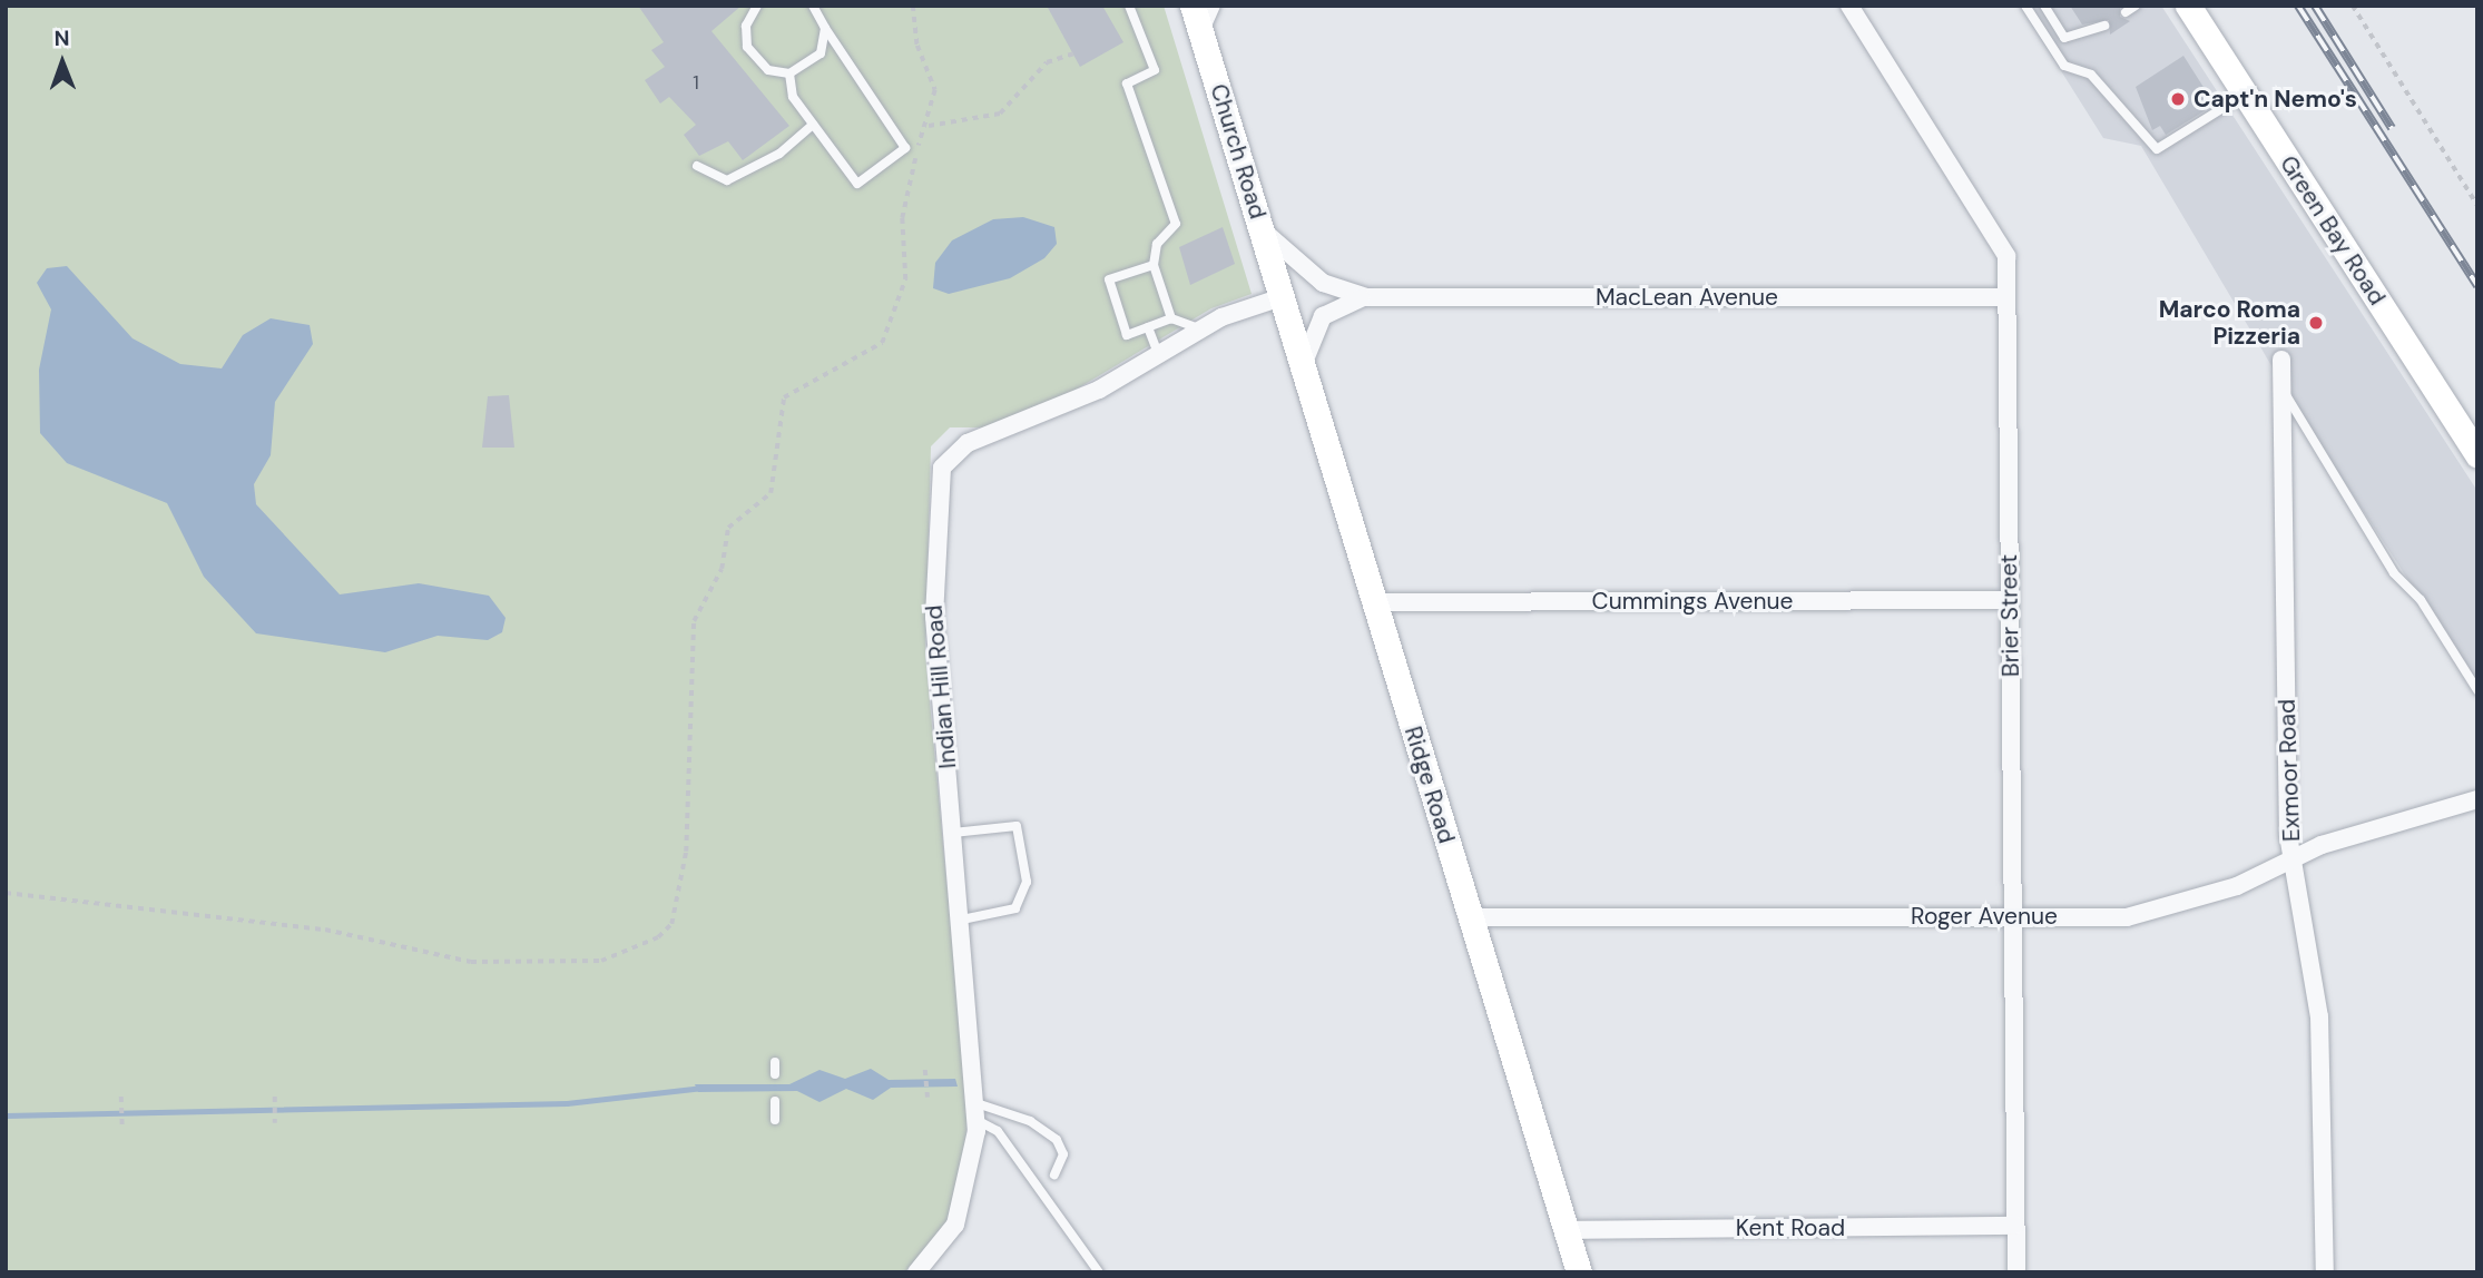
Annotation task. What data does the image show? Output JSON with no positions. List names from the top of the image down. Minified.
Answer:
{"streets":{"street":["Church Road","Green Bay Road","MacLean Avenue","Cummings Avenue","Brier Street","Indian Hill Road","Exmoor Road","Ridge Road","Roger Avenue","Kent Road"]},"crossings":[["Church Road","MacLean Avenue"],["Church Road","Indian Hill Road"],["Church Road","Ridge Road"],["MacLean Avenue","Brier Street"],["MacLean Avenue","Ridge Road"],["Cummings Avenue","Brier Street"],["Cummings Avenue","Ridge Road"],["Brier Street","Roger Avenue"],["Brier Street","Kent Road"],["Indian Hill Road","Ridge Road"],["Exmoor Road","Roger Avenue"],["Ridge Road","Roger Avenue"],["Ridge Road","Kent Road"]],"places":["Capt'n Nemo's","Marco Roma Pizzeria"],"house_numbers":["1"],"north":"top"}
